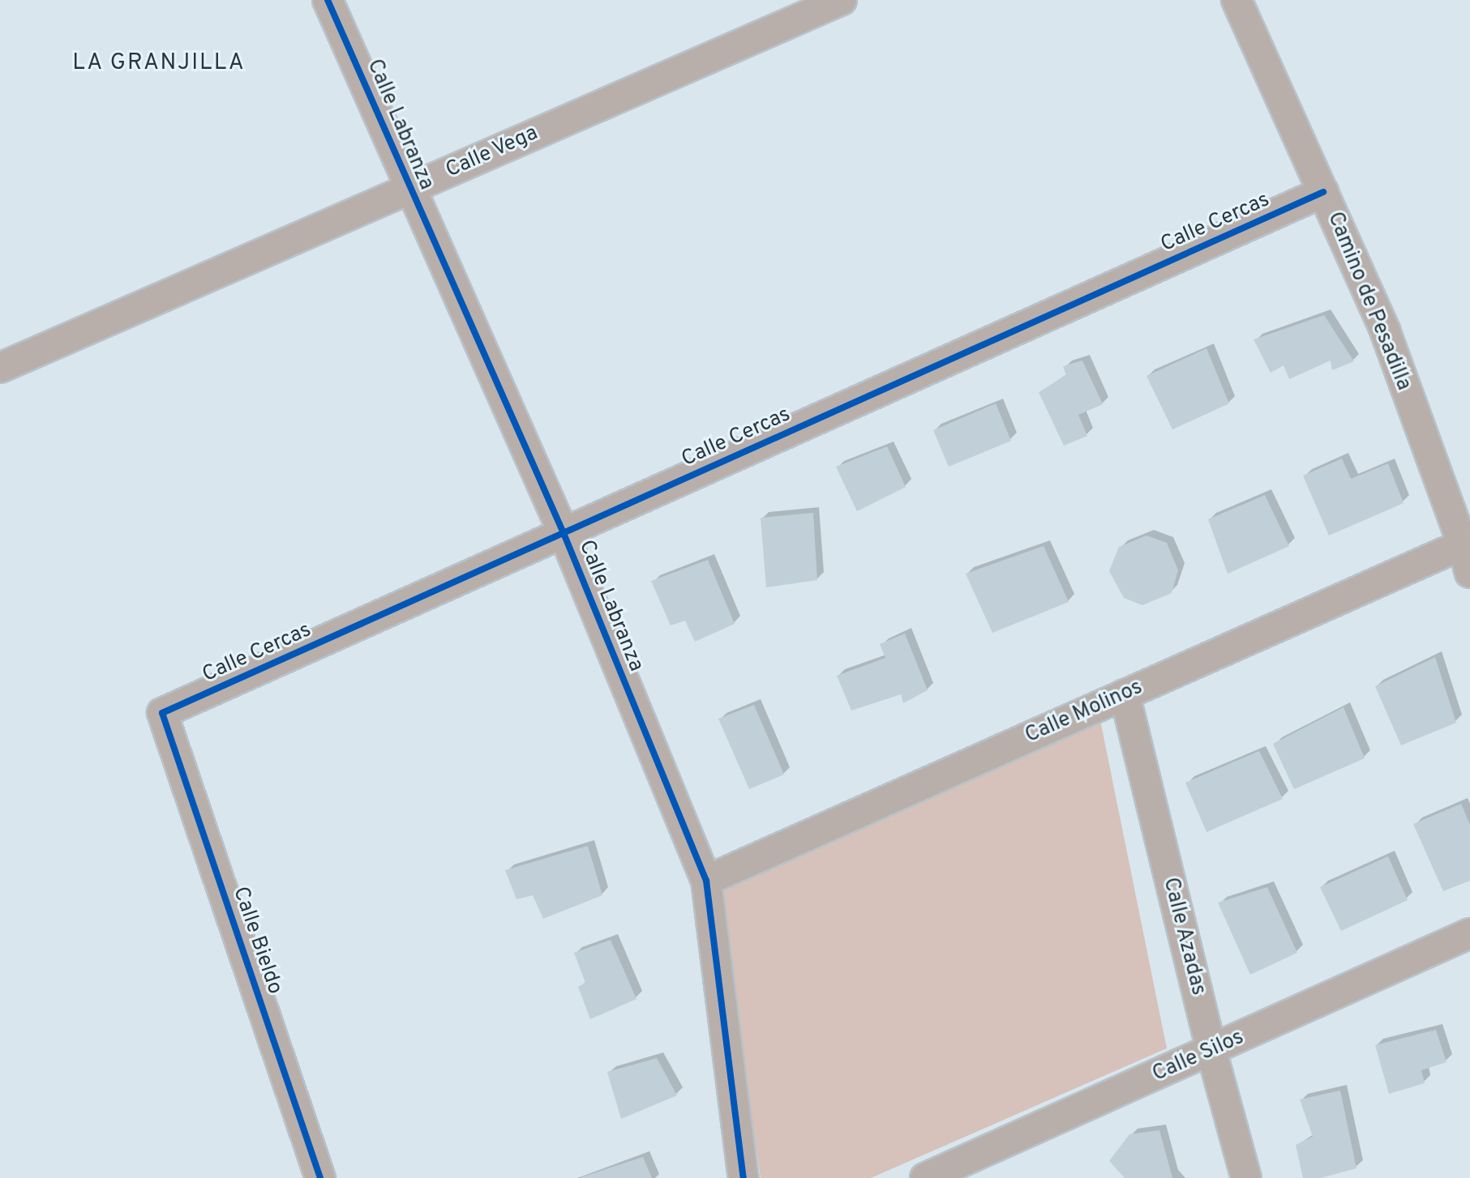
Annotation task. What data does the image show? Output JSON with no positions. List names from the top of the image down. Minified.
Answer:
{"streets":{"street":["Calle Labranza","Calle Vega","Calle Cercas","Camino de Pesadilla","Calle Molinos","Calle Azadas","Calle Bieldo","Calle Silos"]},"crossings":[["Calle Labranza","Calle Vega"],["Calle Labranza","Calle Cercas"],["Calle Labranza","Calle Molinos"],["Calle Cercas","Camino de Pesadilla"],["Calle Cercas","Calle Bieldo"],["Camino de Pesadilla","Calle Molinos"],["Calle Molinos","Calle Azadas"],["Calle Azadas","Calle Silos"]],"districts":["LA GRANJILLA"]}
